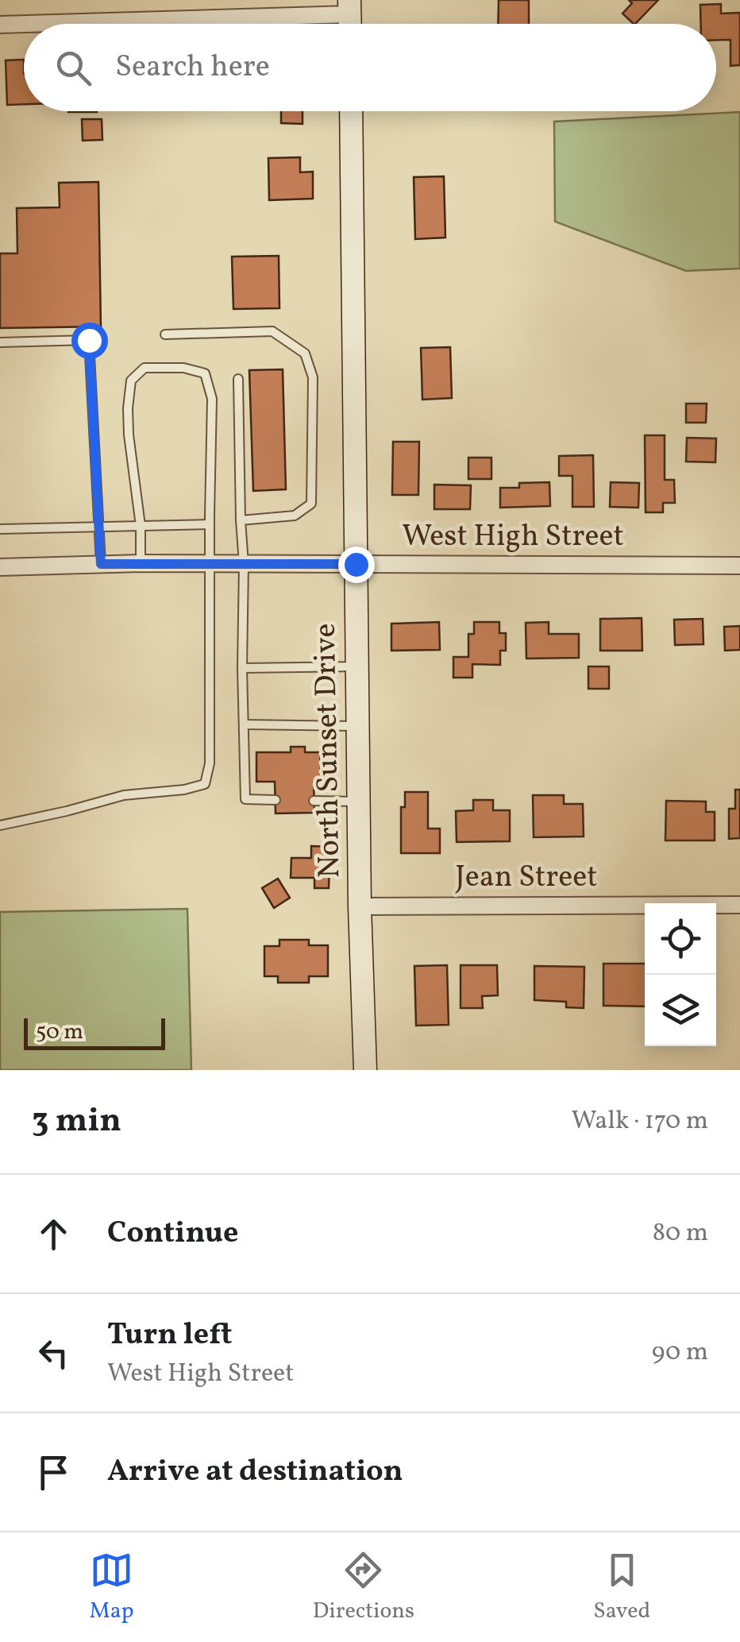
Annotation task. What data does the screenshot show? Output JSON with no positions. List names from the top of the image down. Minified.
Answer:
{"streets":{"main road":["North Sunset Drive"],"street":["West High Street","Jean Street"]},"crossings":[["West High Street","North Sunset Drive"],["North Sunset Drive","Jean Street"]],"scale_bar":"50 m","page":{"search":"Search here","scale":"50 m","heading":["3 min","Walk · 170 m"],"list":[["Continue","80 m"],["Turn left","West High Street","90 m"],"Arrive at destination"],"nav":["Map","Directions","Saved"]}}
